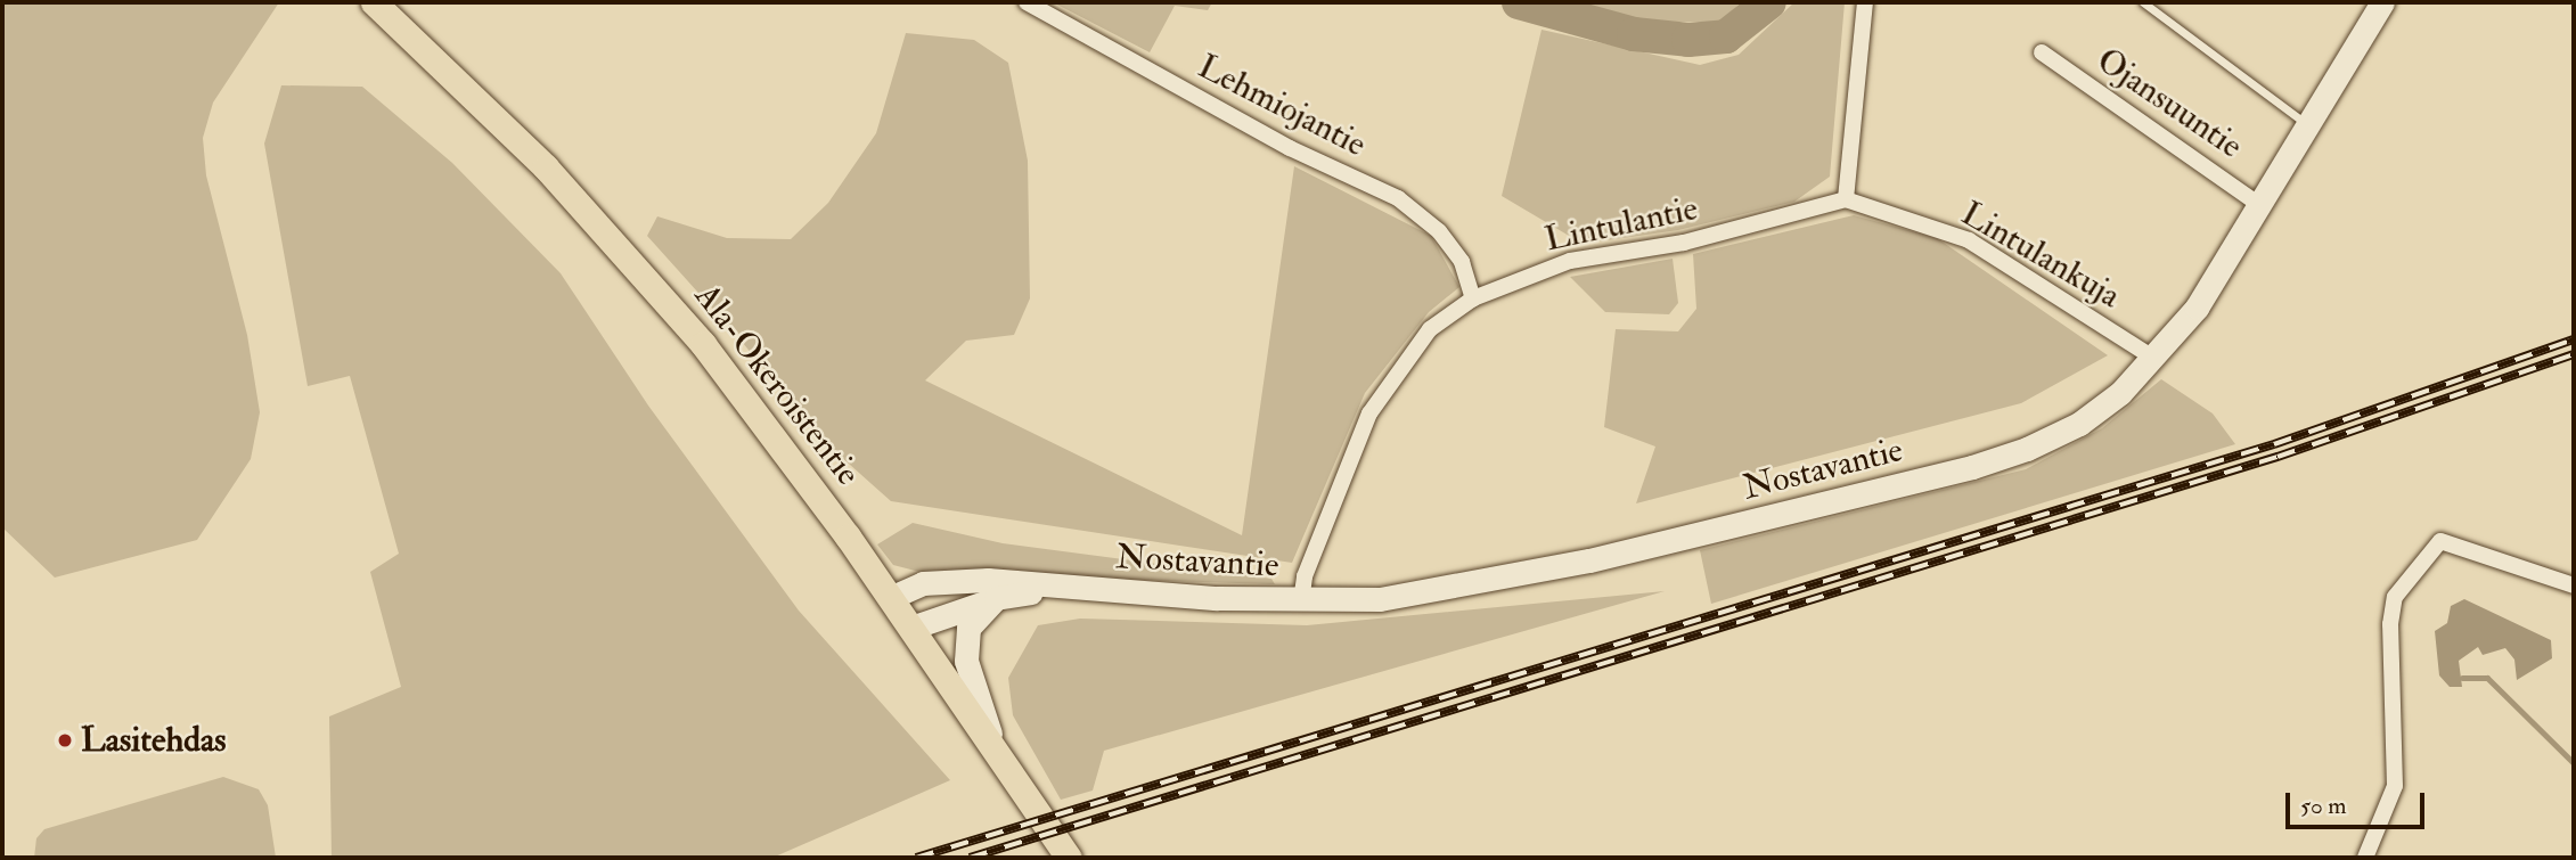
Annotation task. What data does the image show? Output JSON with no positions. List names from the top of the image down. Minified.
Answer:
{"streets":{"main road":["Ala-Okeroistentie"],"street":["Ojansuuntie","Lehmiojantie","Lintulantie","Lintulankuja","Nostavantie"]},"crossings":[["Ojansuuntie","Nostavantie"],["Lehmiojantie","Lintulantie"],["Lintulantie","Lintulankuja"],["Lintulantie","Nostavantie"],["Lintulankuja","Nostavantie"],["Ala-Okeroistentie","Nostavantie"]],"places":["Lasitehdas"],"scale_bar":"50 m"}
